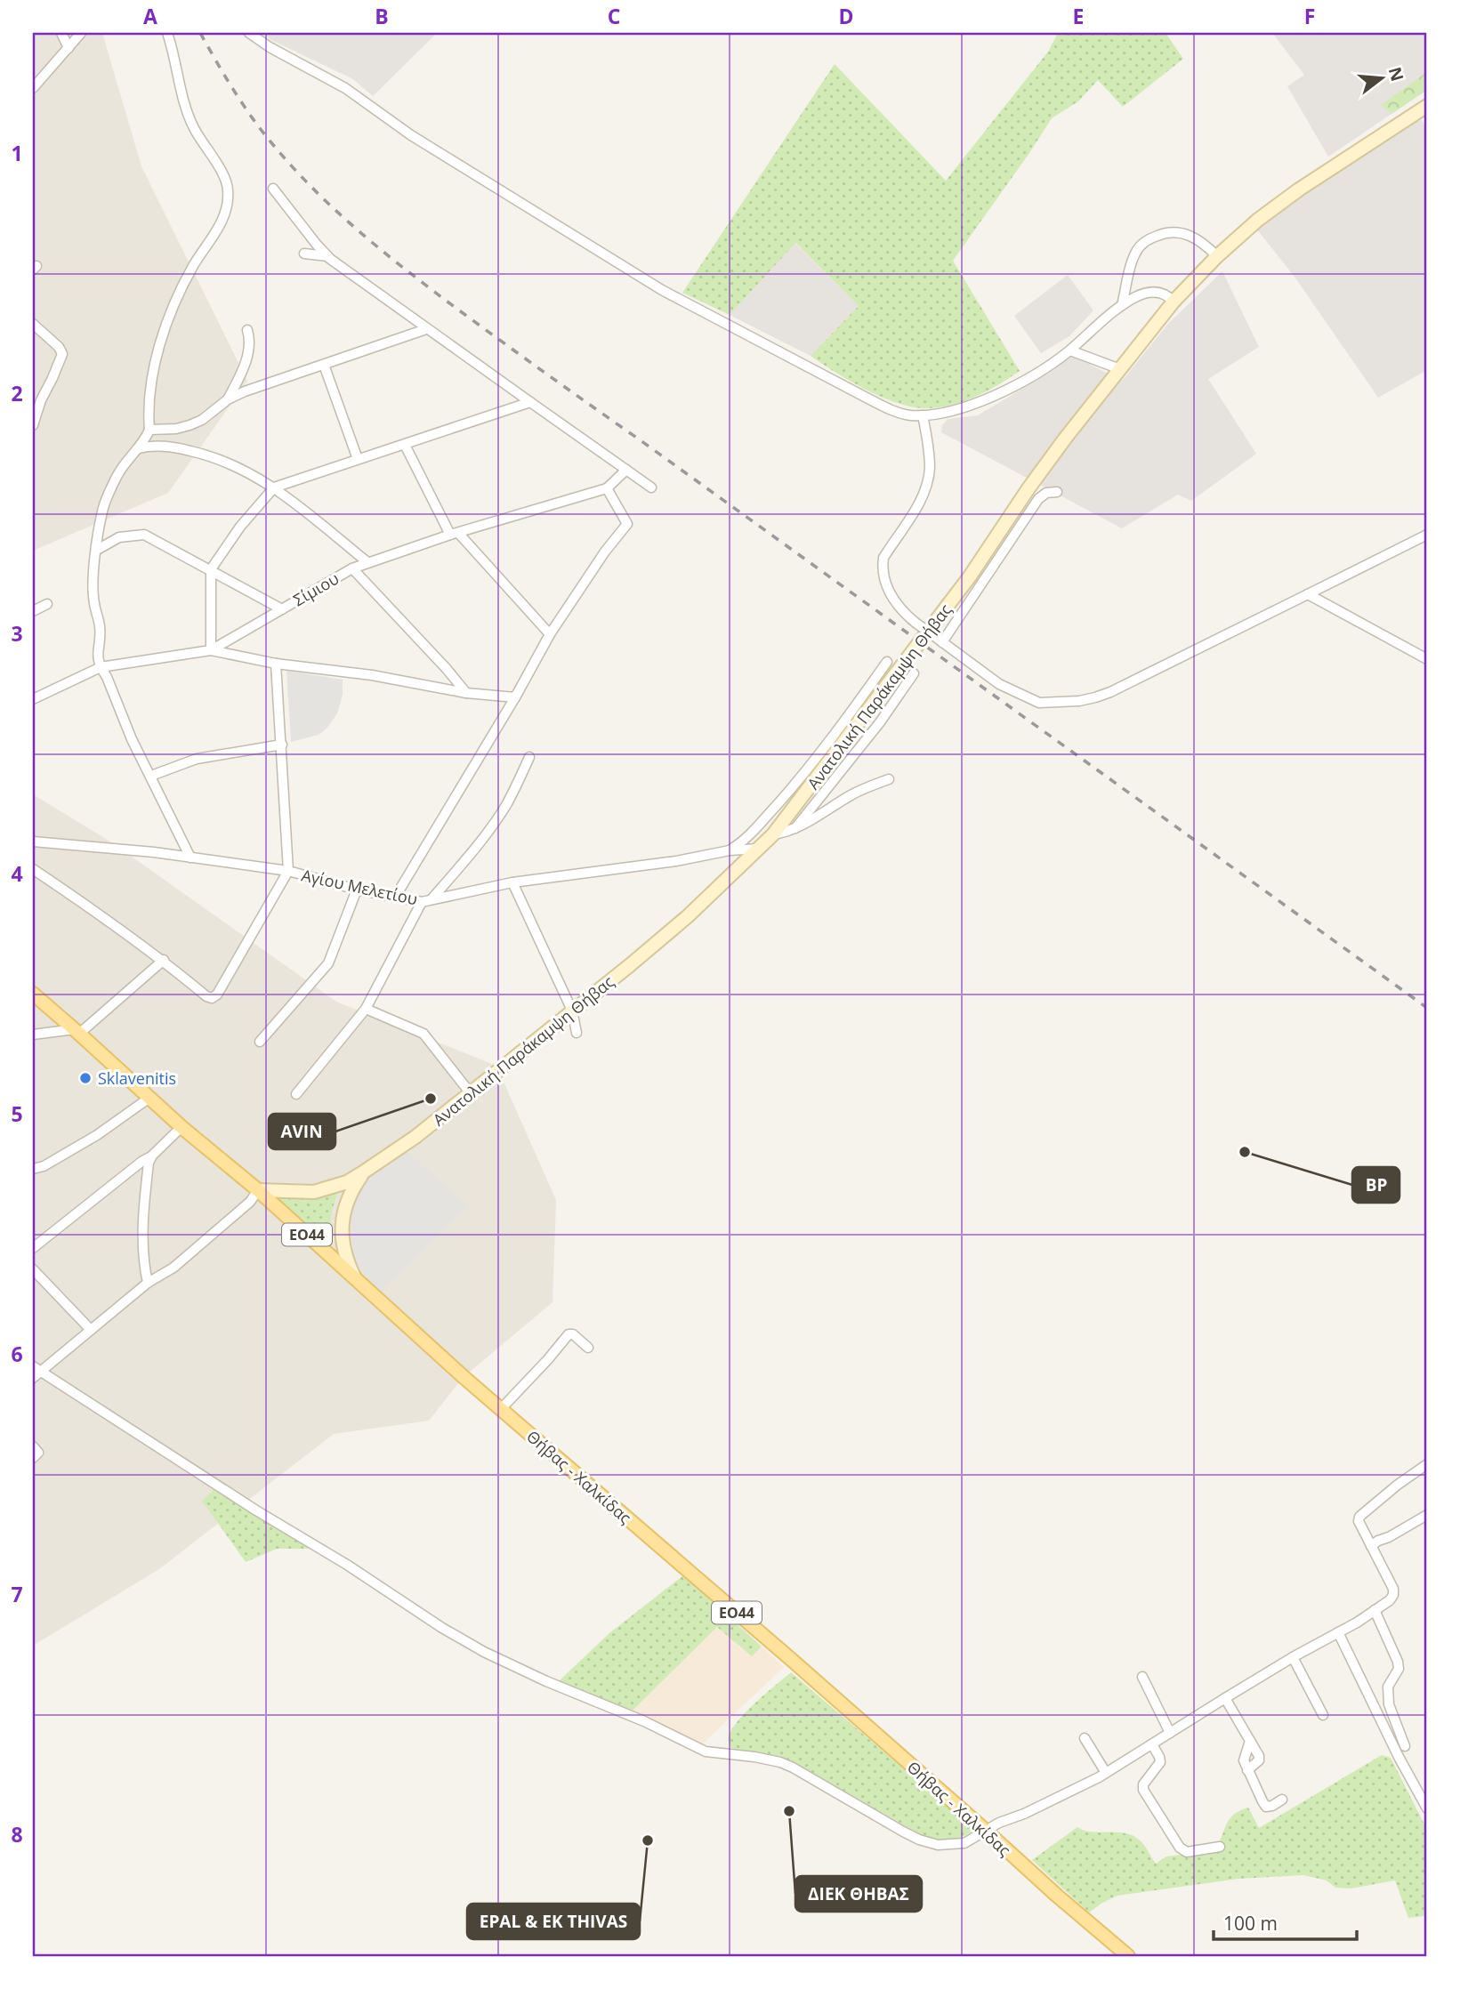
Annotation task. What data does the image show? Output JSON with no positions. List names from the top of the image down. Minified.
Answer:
{"streets":{"main road":["Ανατολική Παράκαμψη Θήβας","ΕΟ44","Θήβας - Χαλκίδας"],"street":["Σίμιου","Αγίου Μελετίου"]},"crossings":[["Ανατολική Παράκαμψη Θήβας","Αγίου Μελετίου"],["Ανατολική Παράκαμψη Θήβας","Θήβας - Χαλκίδας"]],"places":["Sklavenitis","AVIN","BP","ΔΙΕΚ ΘΗΒΑΣ","EPAL & EK THIVAS"],"scale_bar":"100 m","north":"right","grid":{"columns":["A","B","C","D","E","F"],"rows":["1","2","3","4","5","6","7","8"]}}
